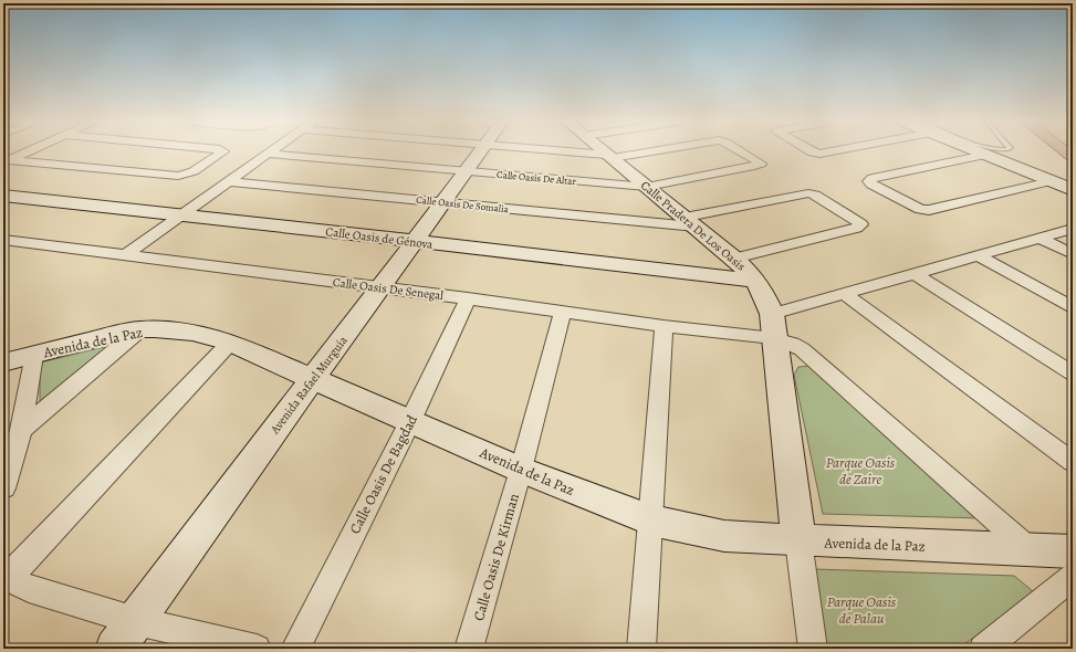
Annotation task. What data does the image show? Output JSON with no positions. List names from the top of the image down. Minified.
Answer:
{"streets":{"street":["Calle Oasis De Altar","Calle Oasis De Somalia","Calle Pradera De Los Oasis","Calle Oasis de Génova","Calle Oasis De Senegal","Avenida de la Paz","Avenida Rafael Murguía","Calle Oasis De Bagdad","Calle Oasis De Kirman"]},"crossings":[["Calle Oasis De Altar","Calle Pradera De Los Oasis"],["Calle Oasis De Altar","Avenida Rafael Murguía"],["Calle Oasis De Somalia","Calle Pradera De Los Oasis"],["Calle Oasis De Somalia","Avenida Rafael Murguía"],["Calle Pradera De Los Oasis","Calle Oasis de Génova"],["Calle Pradera De Los Oasis","Calle Oasis De Senegal"],["Calle Pradera De Los Oasis","Avenida de la Paz"],["Calle Oasis de Génova","Avenida Rafael Murguía"],["Calle Oasis De Senegal","Avenida de la Paz"],["Calle Oasis De Senegal","Avenida Rafael Murguía"],["Calle Oasis De Senegal","Calle Oasis De Bagdad"],["Calle Oasis De Senegal","Calle Oasis De Kirman"],["Avenida de la Paz","Avenida Rafael Murguía"],["Avenida de la Paz","Calle Oasis De Bagdad"],["Avenida de la Paz","Calle Oasis De Kirman"]],"parks":["Parque Oasis de Zaire","Parque Oasis de Palau"]}
